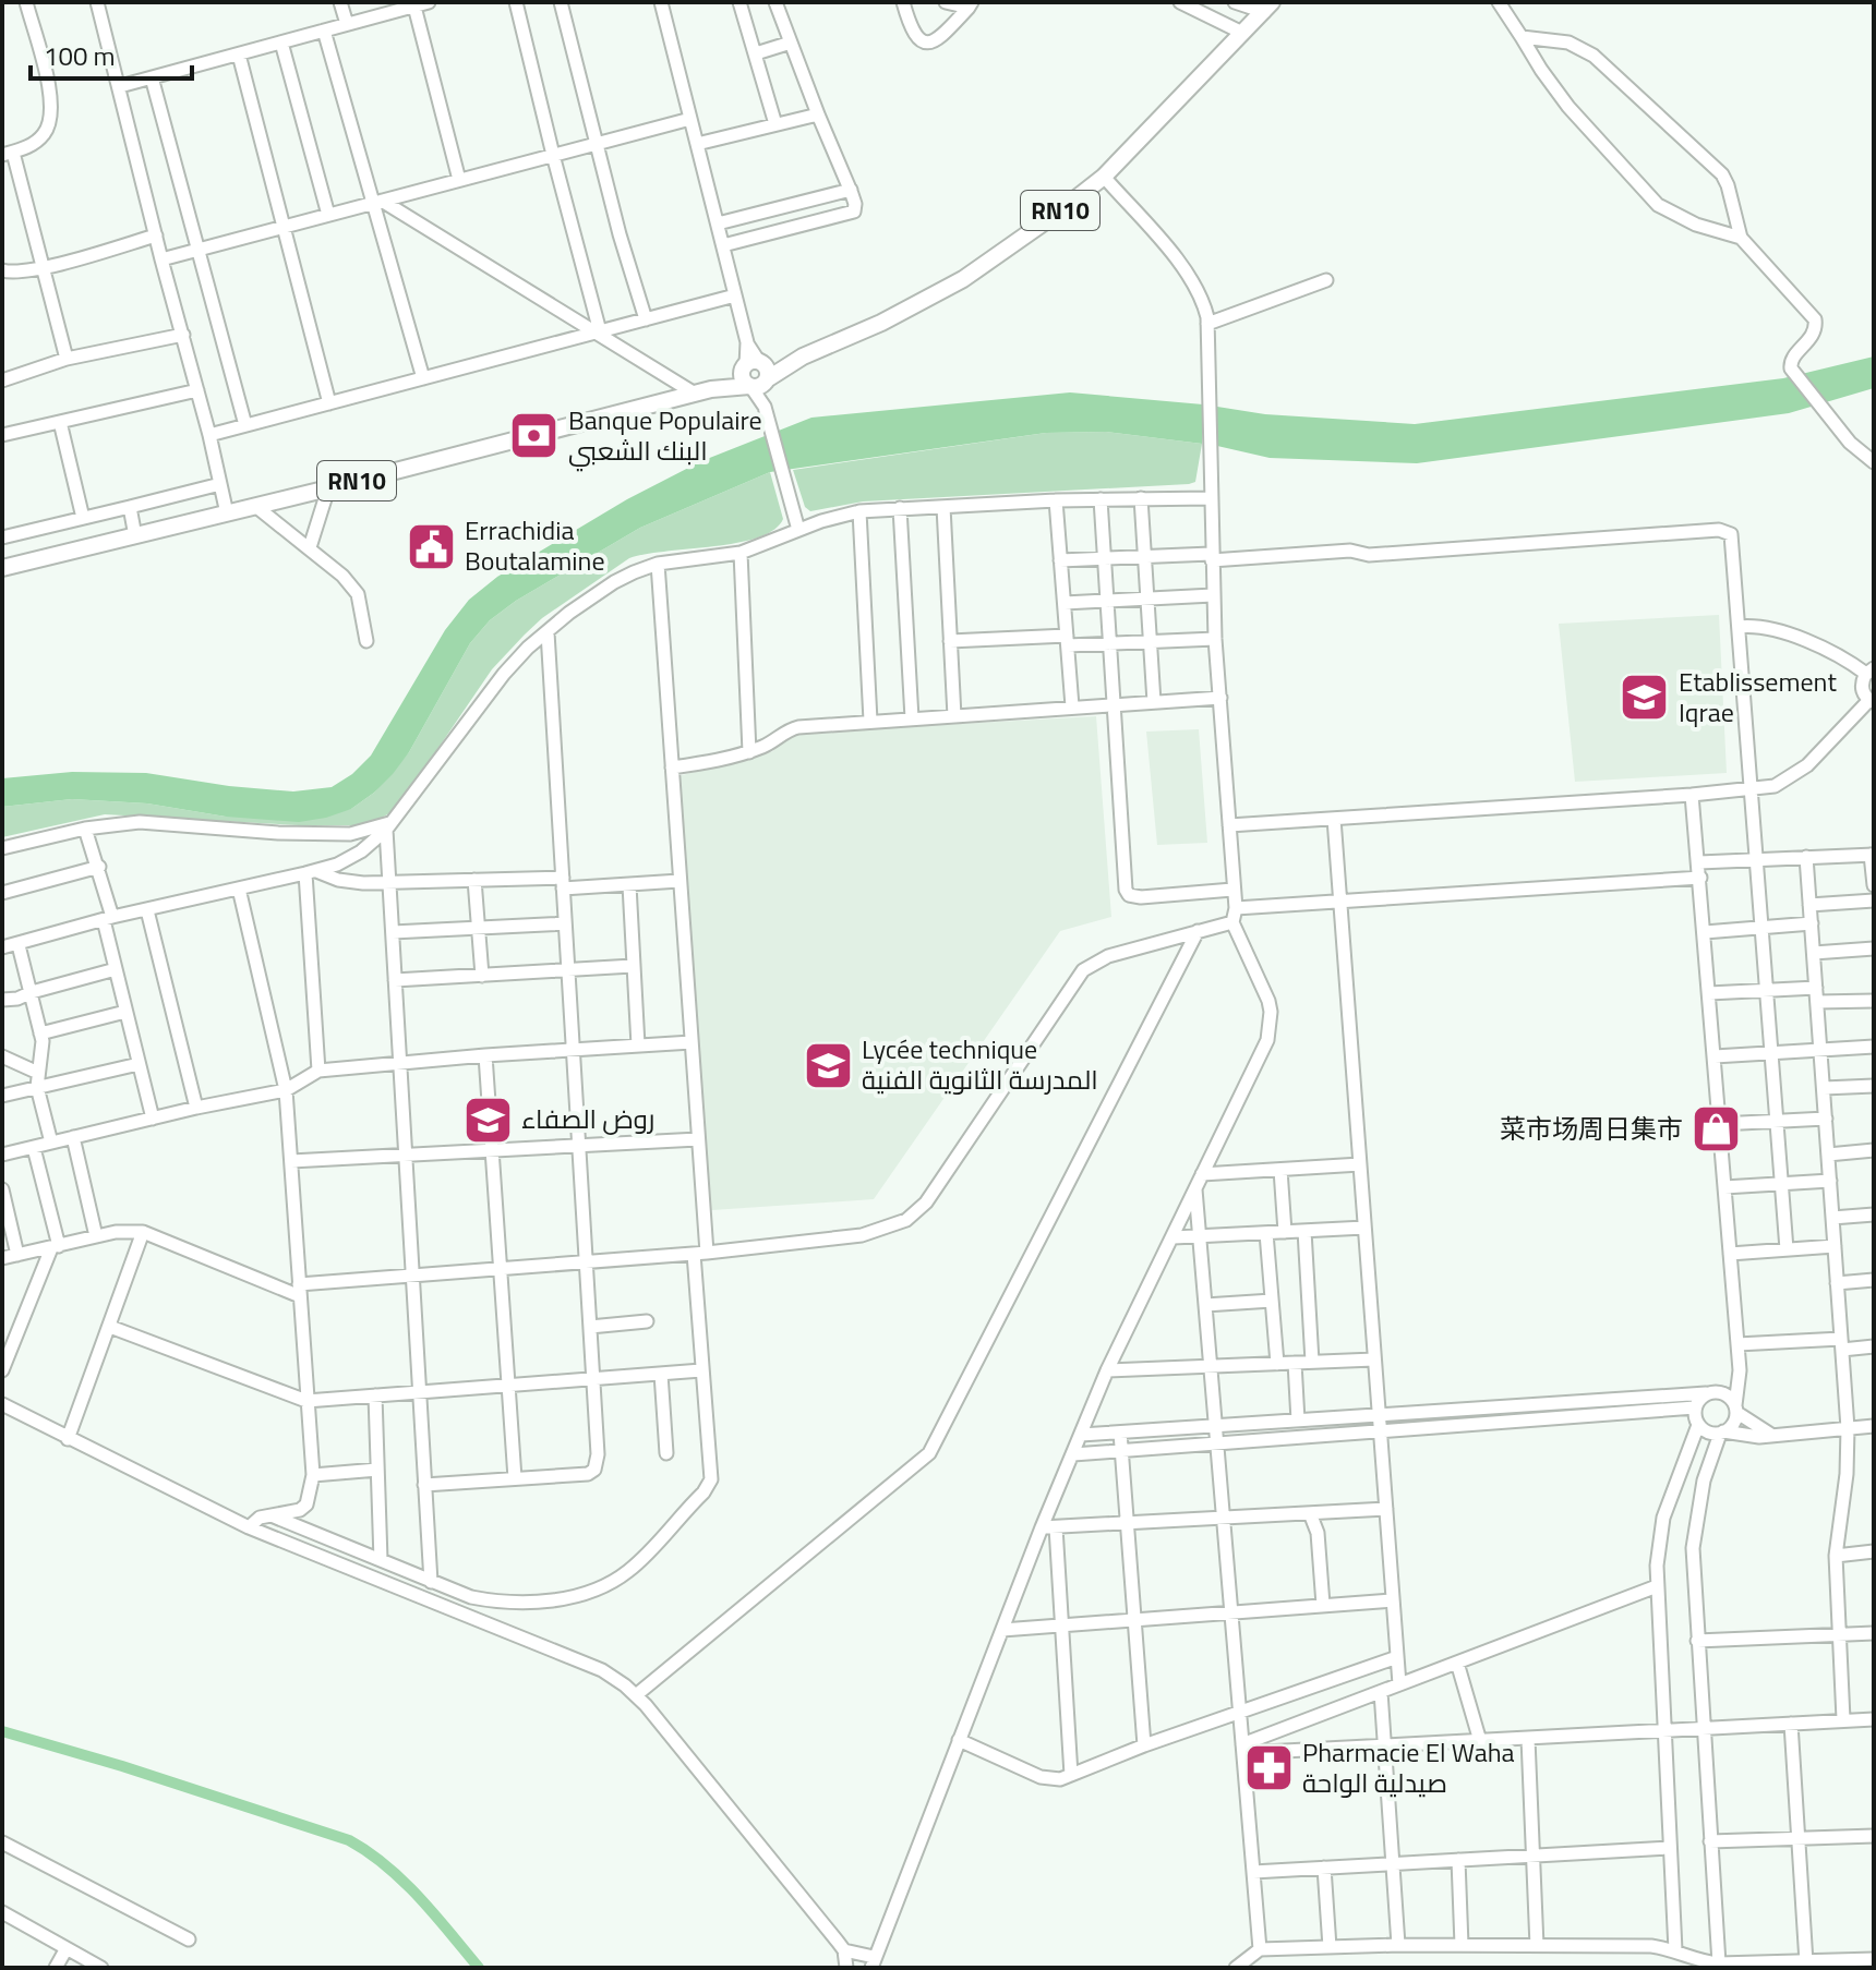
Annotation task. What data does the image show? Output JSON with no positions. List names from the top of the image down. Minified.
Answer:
{"streets":{"main road":["RN10"]},"places":{"bank":["Banque Populaire البنك الشعبي"],"public building":["Errachidia Boutalamine"],"school or university":["Etablissement Iqrae","Lycée technique المدرسة الثانوية الفنية","روض الصفاء"],"shop":["菜市场周日集市"],"pharmacy":["Pharmacie El Waha صيدلية الواحة"]},"scale_bar":"100 m"}
